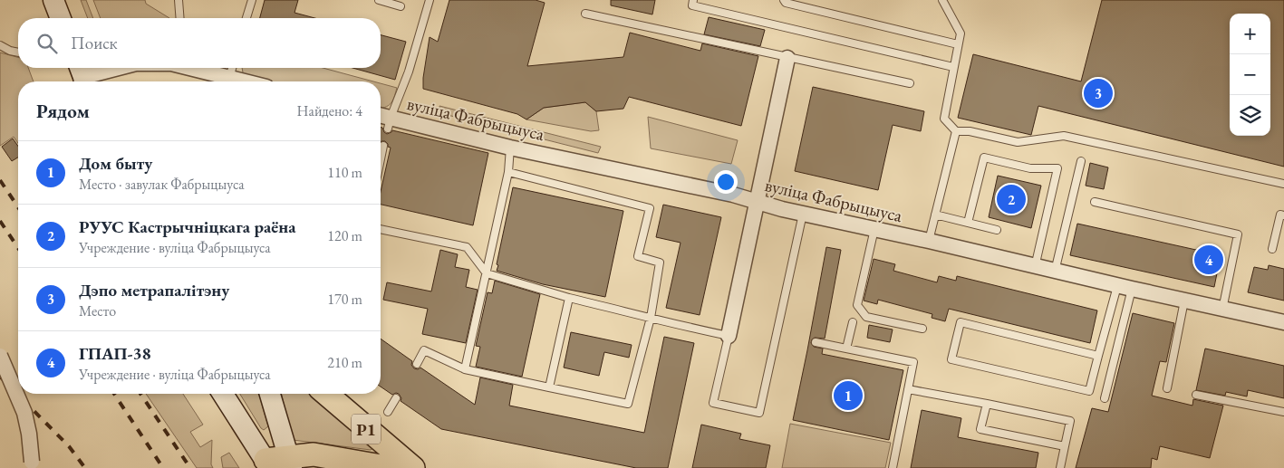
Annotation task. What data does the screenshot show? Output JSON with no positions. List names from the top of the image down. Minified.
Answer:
{"streets":{"main road":["Р1"],"street":["вуліца Фабрыцыуса"]},"page":{"map_buttons":["+","−"],"search":"Поиск","pins":["3","2","4","1"],"heading":["Рядом","Найдено: 4"],"list":[{"mark":"1","name":"Дом быту","note":"Место · завулак Фабрыцыуса","value":"110 m"},{"mark":"2","name":"РУУС Кастрычніцкага раёна","note":"Учреждение · вуліца Фабрыцыуса","value":"120 m"},{"mark":"3","name":"Дэпо метрапалітэну","note":"Место","value":"170 m"},{"mark":"4","name":"ГПАП-38","note":"Учреждение · вуліца Фабрыцыуса","value":"210 m"}]}}
